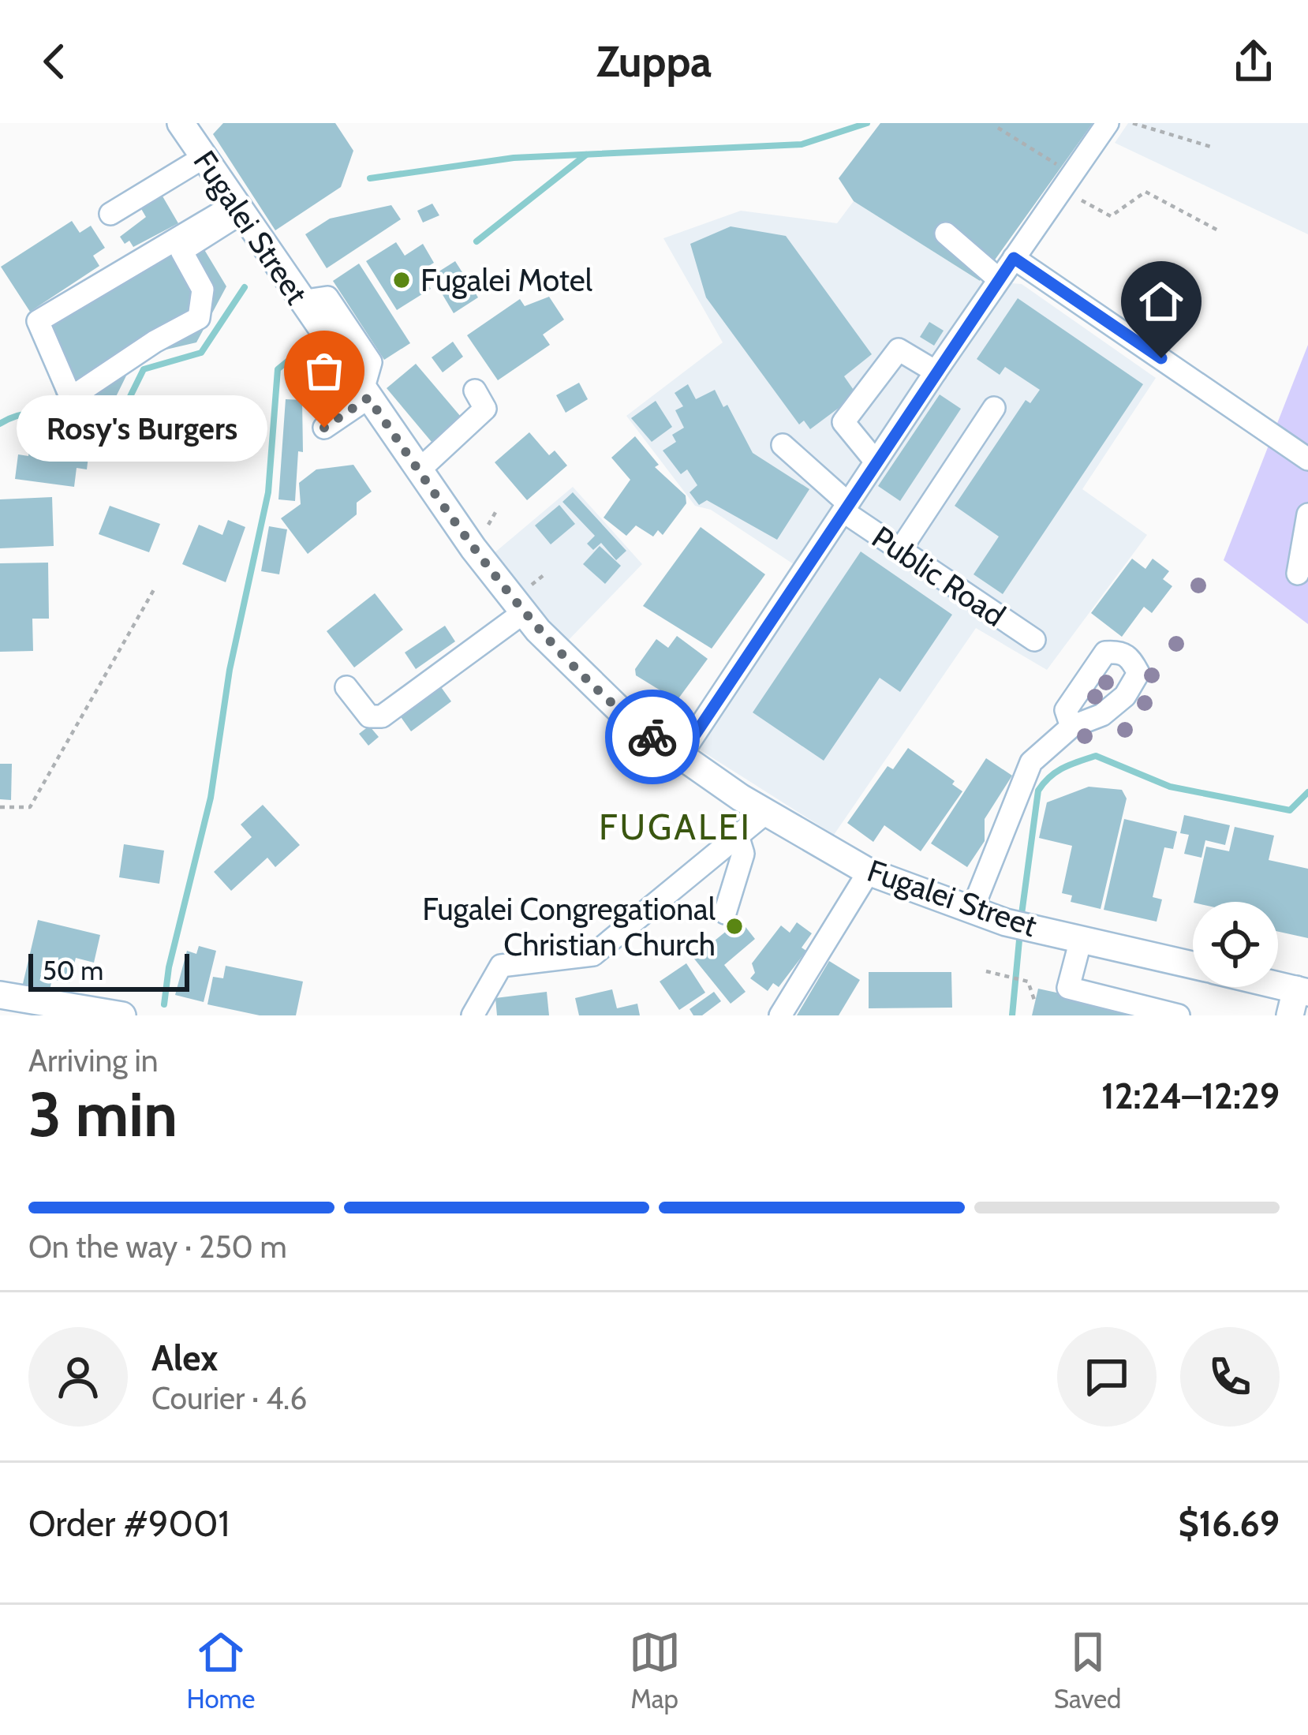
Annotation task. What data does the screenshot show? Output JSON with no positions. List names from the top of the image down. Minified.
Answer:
{"streets":{"main road":["Fugalei Street"],"street":["Public Road"]},"districts":["FUGALEI"],"places":["Fugalei Motel","Rosy's Burgers","Fugalei Congregational Christian Church"],"scale_bar":"50 m","page":{"header":"Zuppa","bubble":"Rosy's Burgers","scale":"50 m","heading":["3 min","Arriving in","12:24–12:29"],"panel":["Alex","Courier · 4.6","Order #9001","$16.69"],"bar":"On the way · 250 m","tabs":["Home","Map","Saved"]}}
